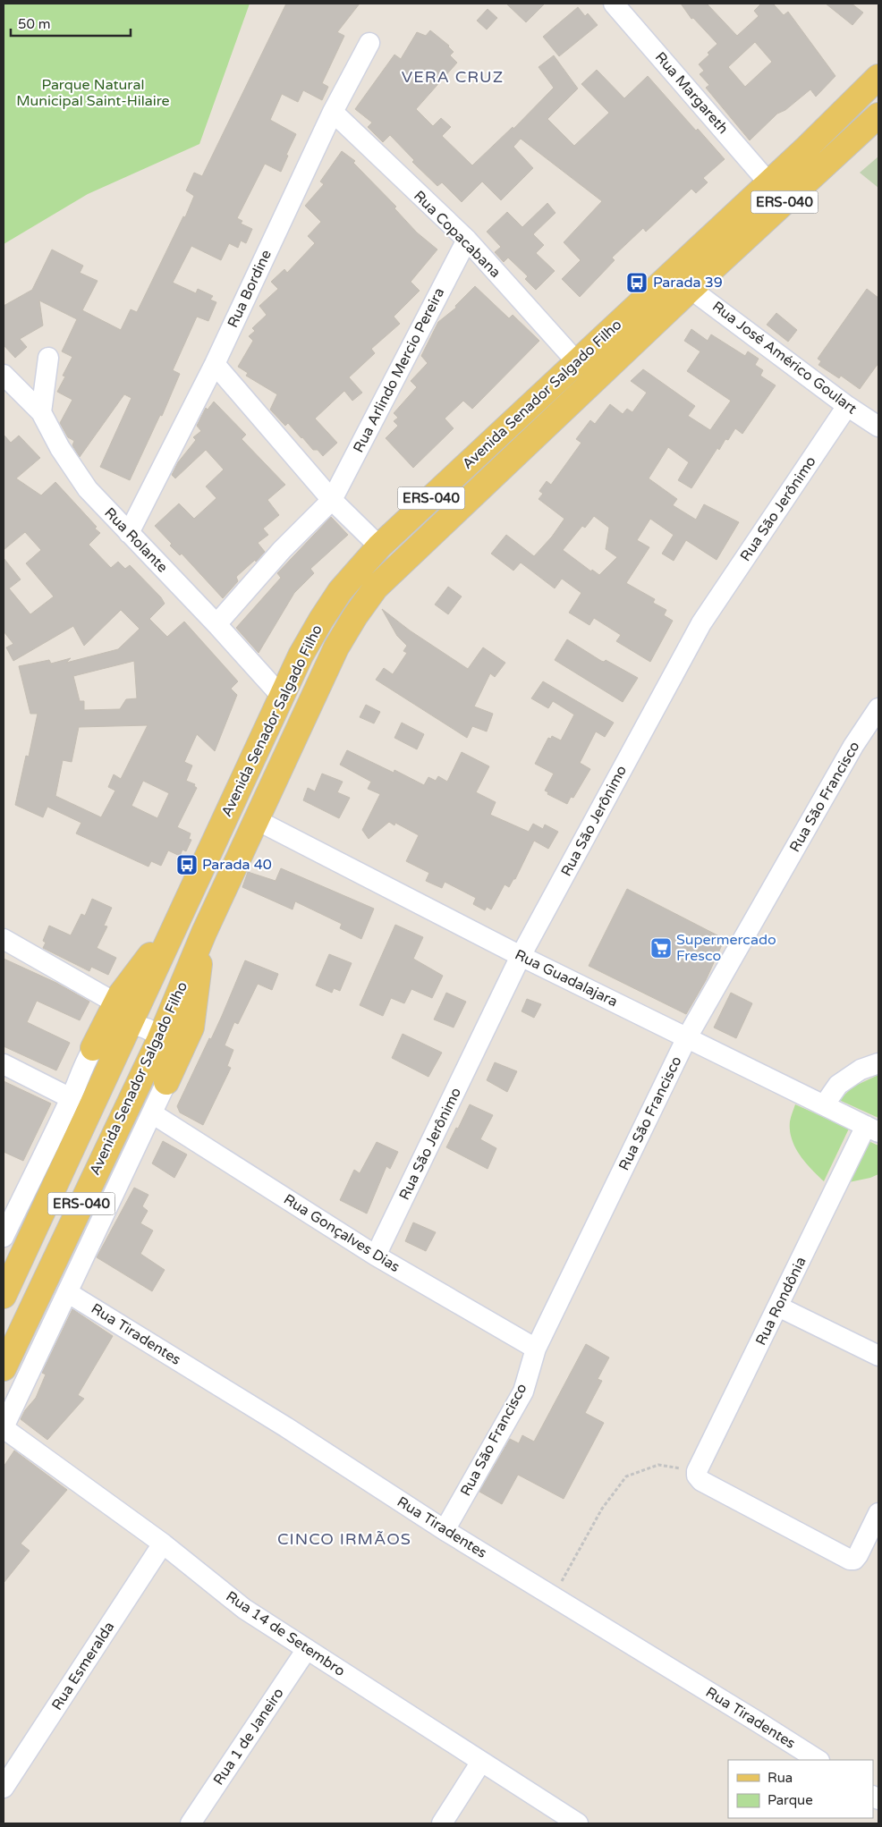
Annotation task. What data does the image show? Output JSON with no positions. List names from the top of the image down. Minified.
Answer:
{"streets":{"main road":["ERS-040","Avenida Senador Salgado Filho"],"street":["Rua Margareth","Rua Copacabana","Rua Bordine","Rua José Américo Goulart","Rua Arlindo Mercio Pereira","Rua São Jerônimo","Rua Rolante","Rua São Francisco","Rua Guadalajara","Rua Gonçalves Dias","Rua Rondônia","Rua Tiradentes","Rua 14 de Setembro","Rua Esmeralda","Rua 1 de Janeiro"]},"crossings":[["Rua Margareth","Avenida Senador Salgado Filho"],["Rua Copacabana","Rua Bordine"],["Rua Copacabana","Rua Arlindo Mercio Pereira"],["Rua Copacabana","Avenida Senador Salgado Filho"],["Rua Bordine","Rua Rolante"],["Rua José Américo Goulart","Avenida Senador Salgado Filho"],["Rua José Américo Goulart","Rua São Jerônimo"],["Rua Arlindo Mercio Pereira","Rua Rolante"],["Avenida Senador Salgado Filho","Rua Rolante"],["Avenida Senador Salgado Filho","Rua Guadalajara"],["Avenida Senador Salgado Filho","Rua Gonçalves Dias"],["Avenida Senador Salgado Filho","Rua Tiradentes"],["Avenida Senador Salgado Filho","Rua 14 de Setembro"],["Rua São Jerônimo","Rua Guadalajara"],["Rua São Jerônimo","Rua Gonçalves Dias"],["Rua São Francisco","Rua Guadalajara"],["Rua São Francisco","Rua Gonçalves Dias"],["Rua São Francisco","Rua Tiradentes"],["Rua Guadalajara","Rua Rondônia"],["Rua 14 de Setembro","Rua Esmeralda"],["Rua 14 de Setembro","Rua 1 de Janeiro"]],"districts":["VERA CRUZ","CINCO IRMÃOS"],"parks":["Parque Natural Municipal Saint-Hilaire"],"places":{"bus stop":["Parada 39","Parada 40"],"supermarket":["Supermercado Fresco"]},"legend":["Rua","Parque"],"scale_bar":"50 m"}
